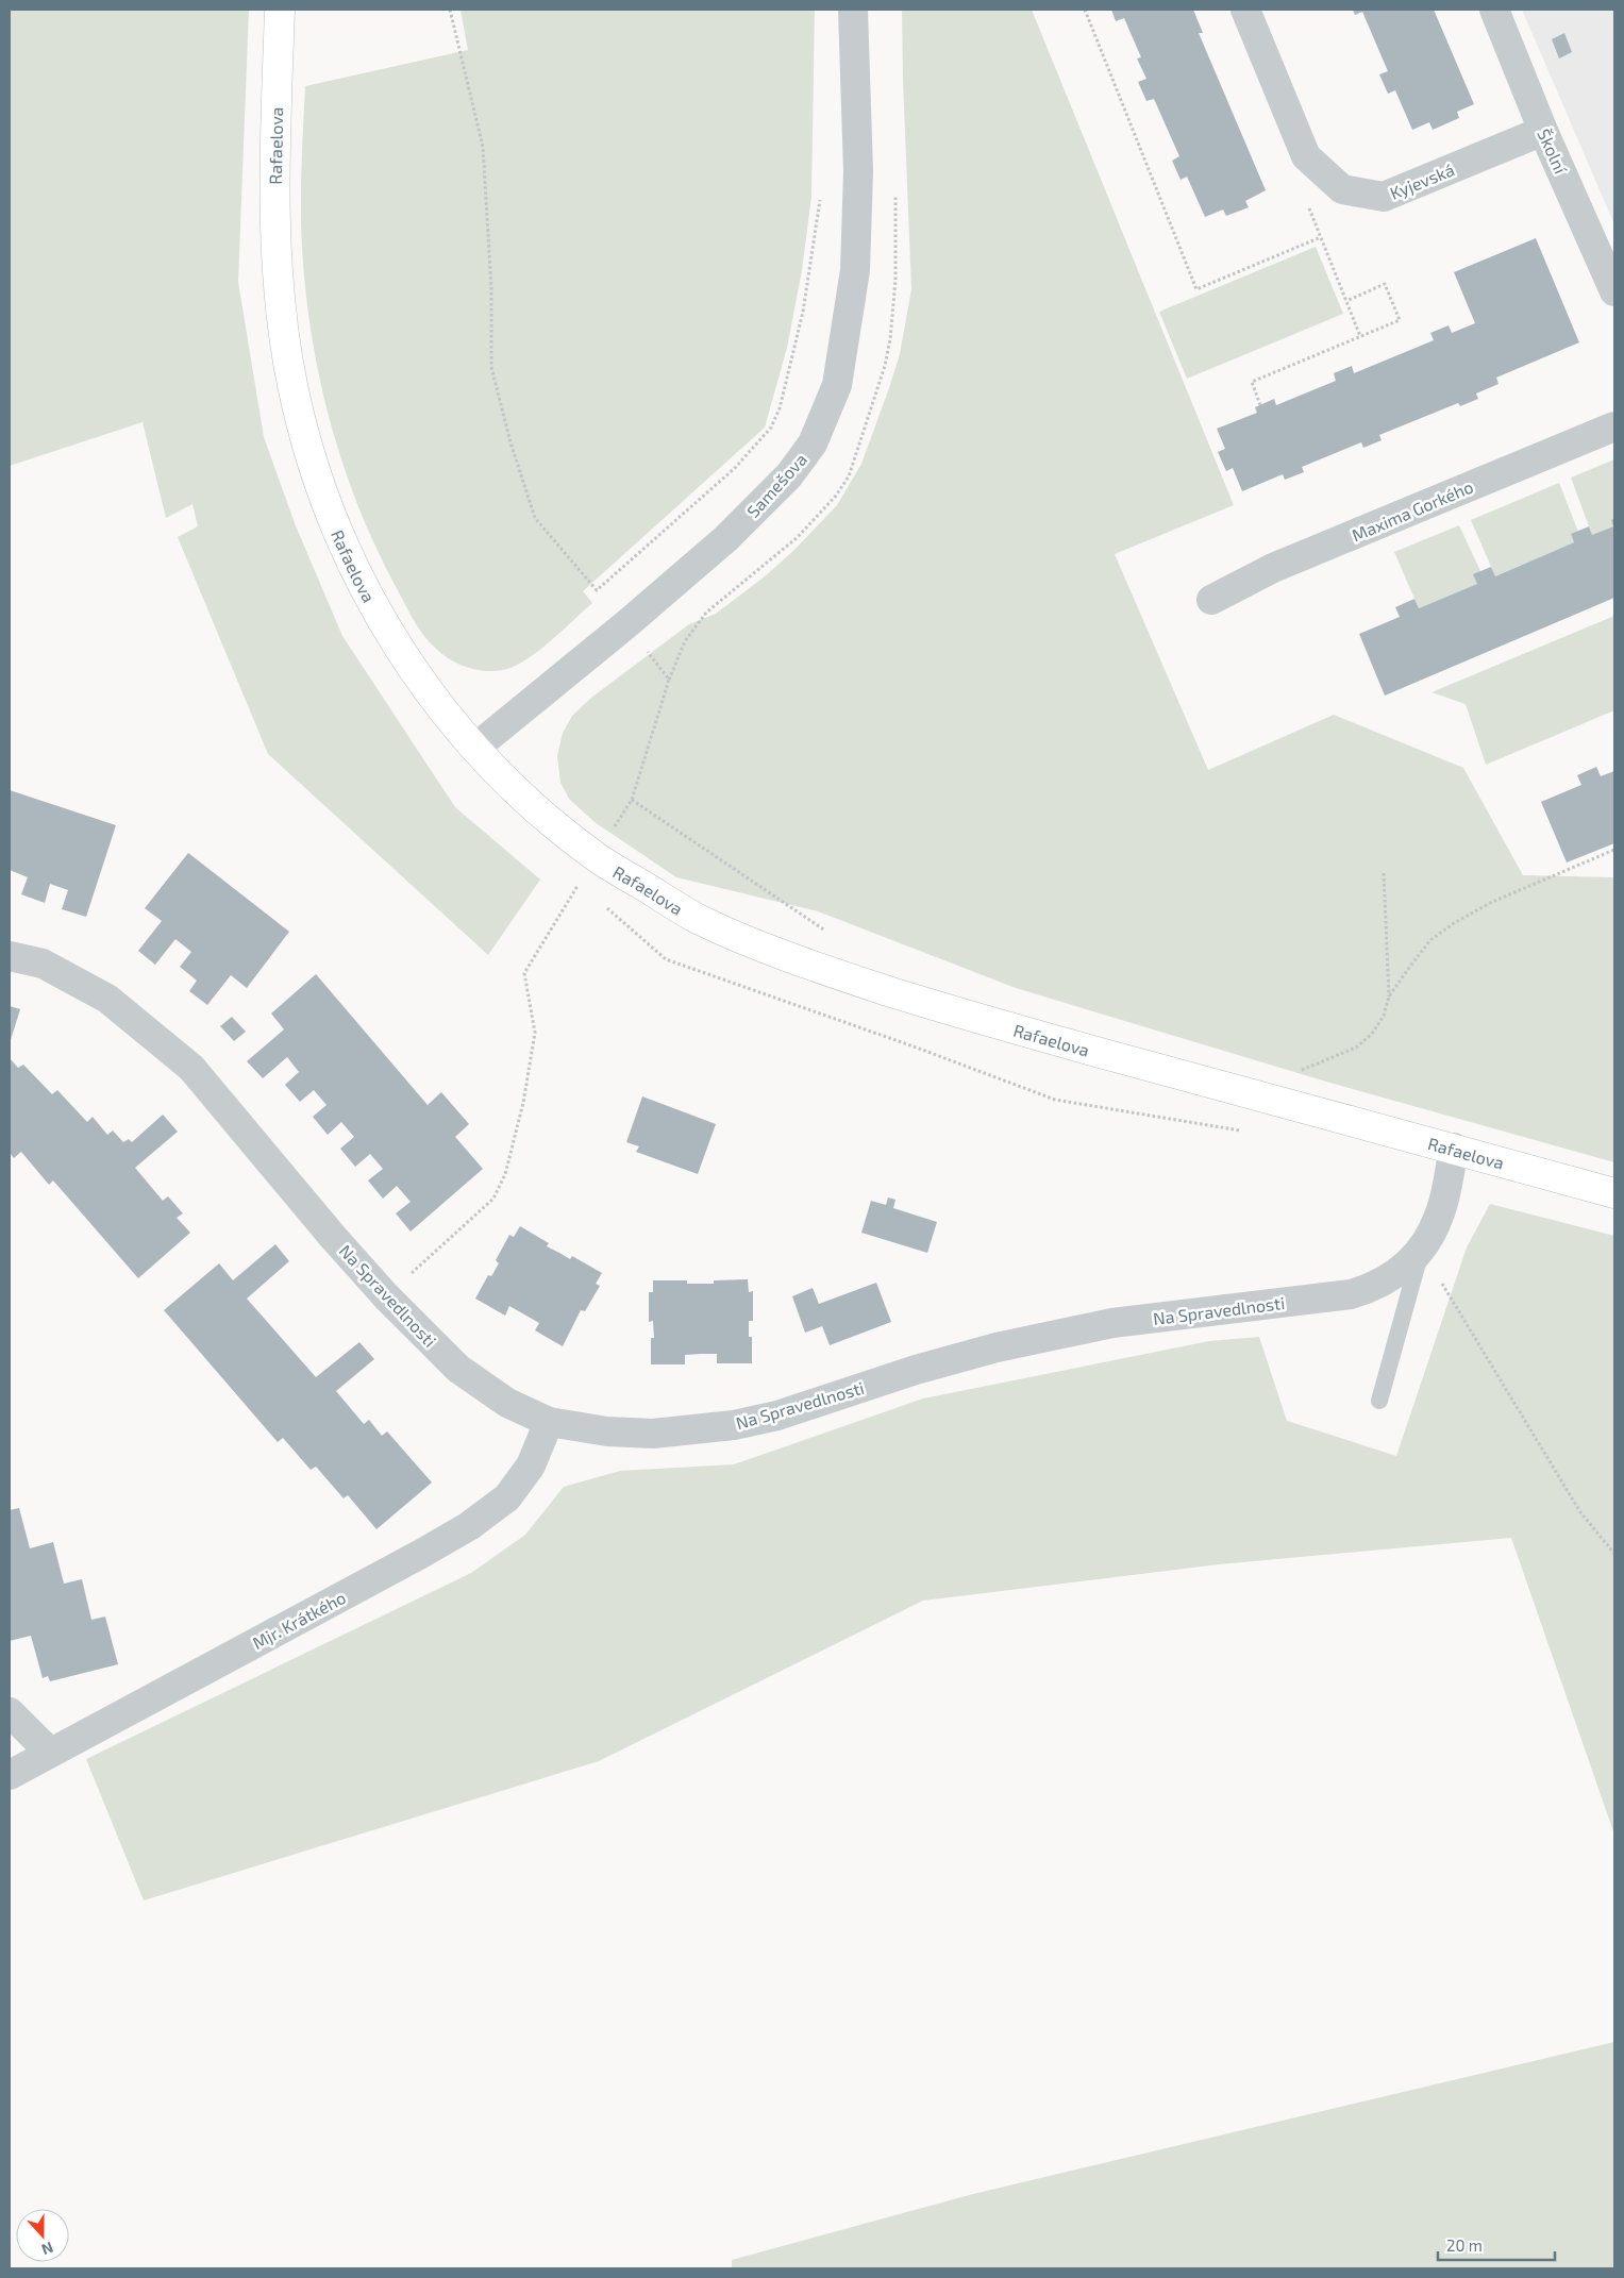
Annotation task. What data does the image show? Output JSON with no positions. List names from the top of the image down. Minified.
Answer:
{"streets":{"main road":["Rafaelova"],"street":["Školní","Kyjevská","Samešova","Maxima Gorkého","Na Spravedlnosti","Mjr. Krátkého"]},"crossings":[["Rafaelova","Samešova"],["Rafaelova","Na Spravedlnosti"],["Školní","Kyjevská"],["Na Spravedlnosti","Mjr. Krátkého"]],"scale_bar":"20 m","north":"bottom"}
